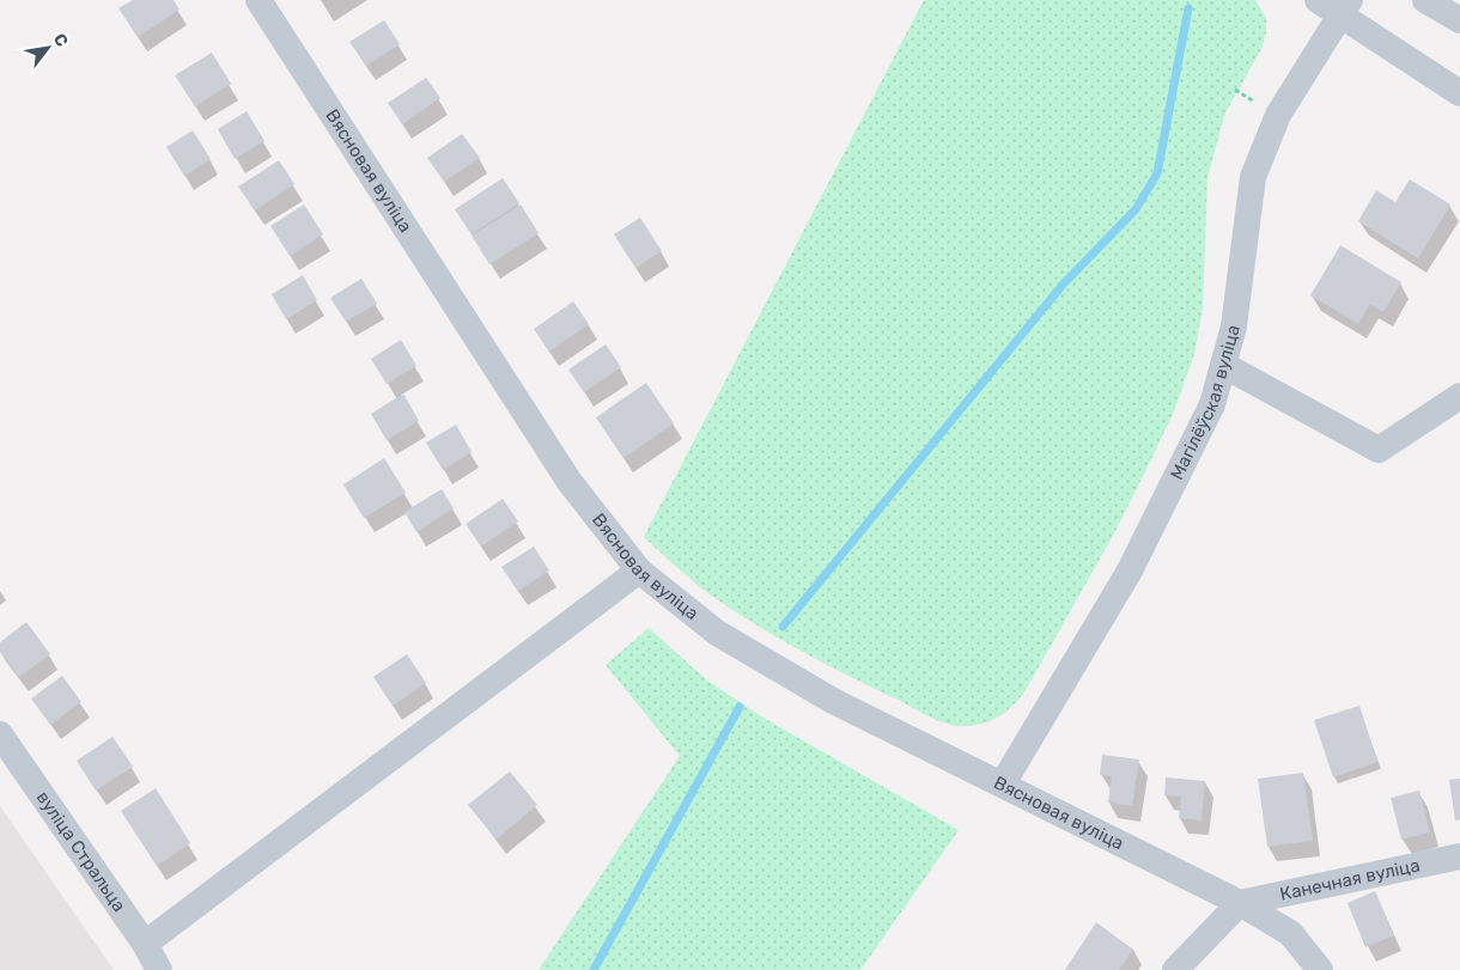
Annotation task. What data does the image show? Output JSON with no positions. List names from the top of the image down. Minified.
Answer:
{"streets":{"street":["Вясновая вуліца","Магілёўская вуліца","вуліца Стральца","Канечная вуліца"]},"crossings":[["Вясновая вуліца","Магілёўская вуліца"],["Вясновая вуліца","Канечная вуліца"]],"north":"top right"}
